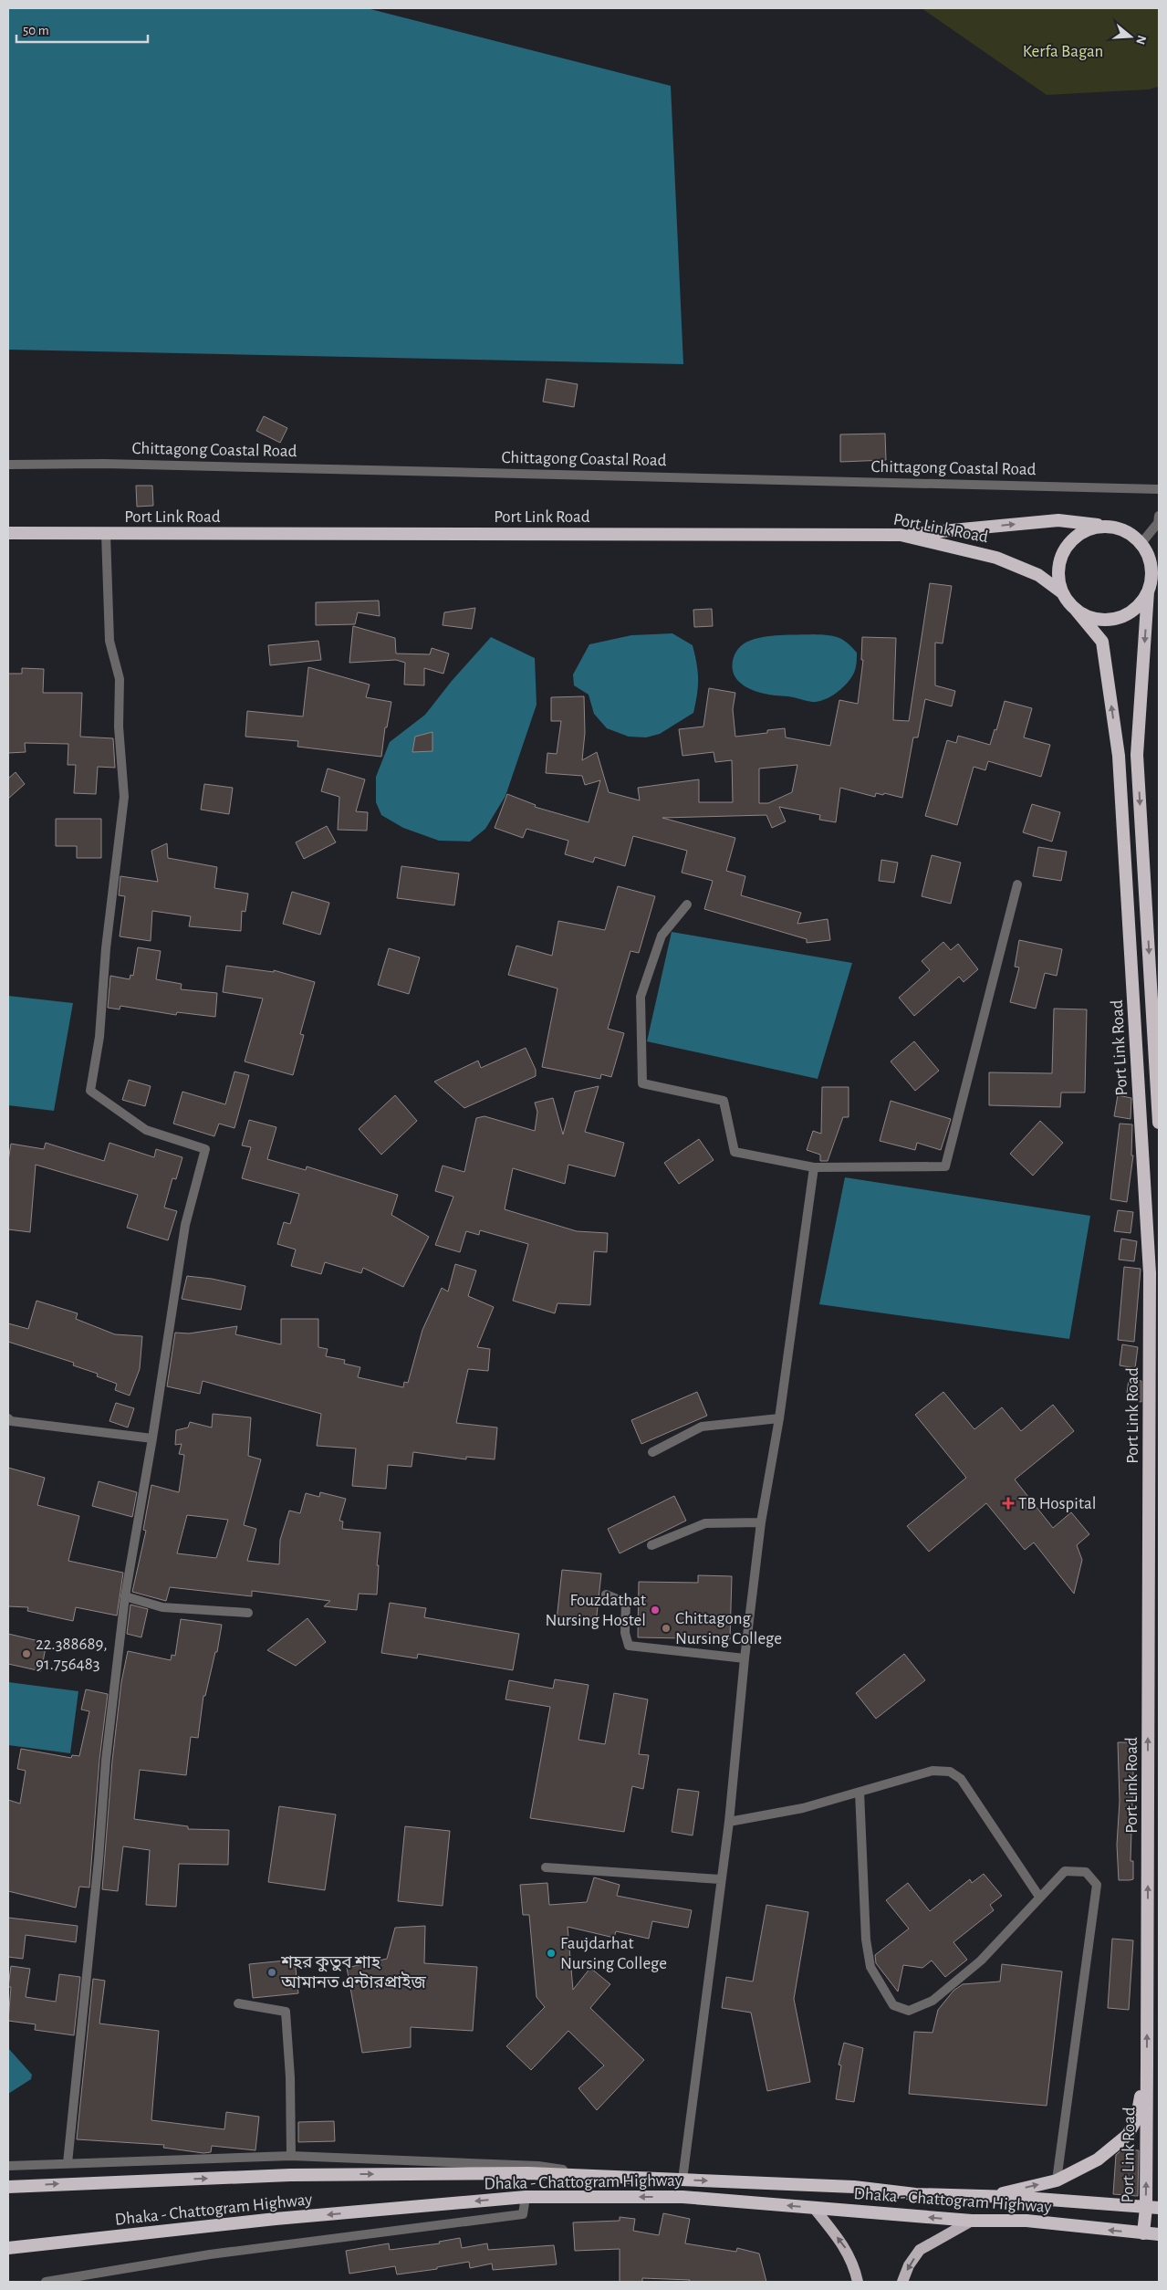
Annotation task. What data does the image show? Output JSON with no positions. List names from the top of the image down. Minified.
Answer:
{"streets":{"highway":["Port Link Road","Dhaka - Chattogram Highway"],"street":["Chittagong Coastal Road"]},"crossings":[["Port Link Road","Dhaka - Chattogram Highway"]],"parks":["Kerfa Bagan"],"places":{"health":["TB Hospital"],"other":["Fouzdathat Nursing Hostel","Chittagong Nursing College","22.388689, 91.756483","Faujdarhat Nursing College","শহর কুতুব শাহ আমানত এন্টারপ্রাইজ"]},"scale_bar":"50 m","north":"right"}
